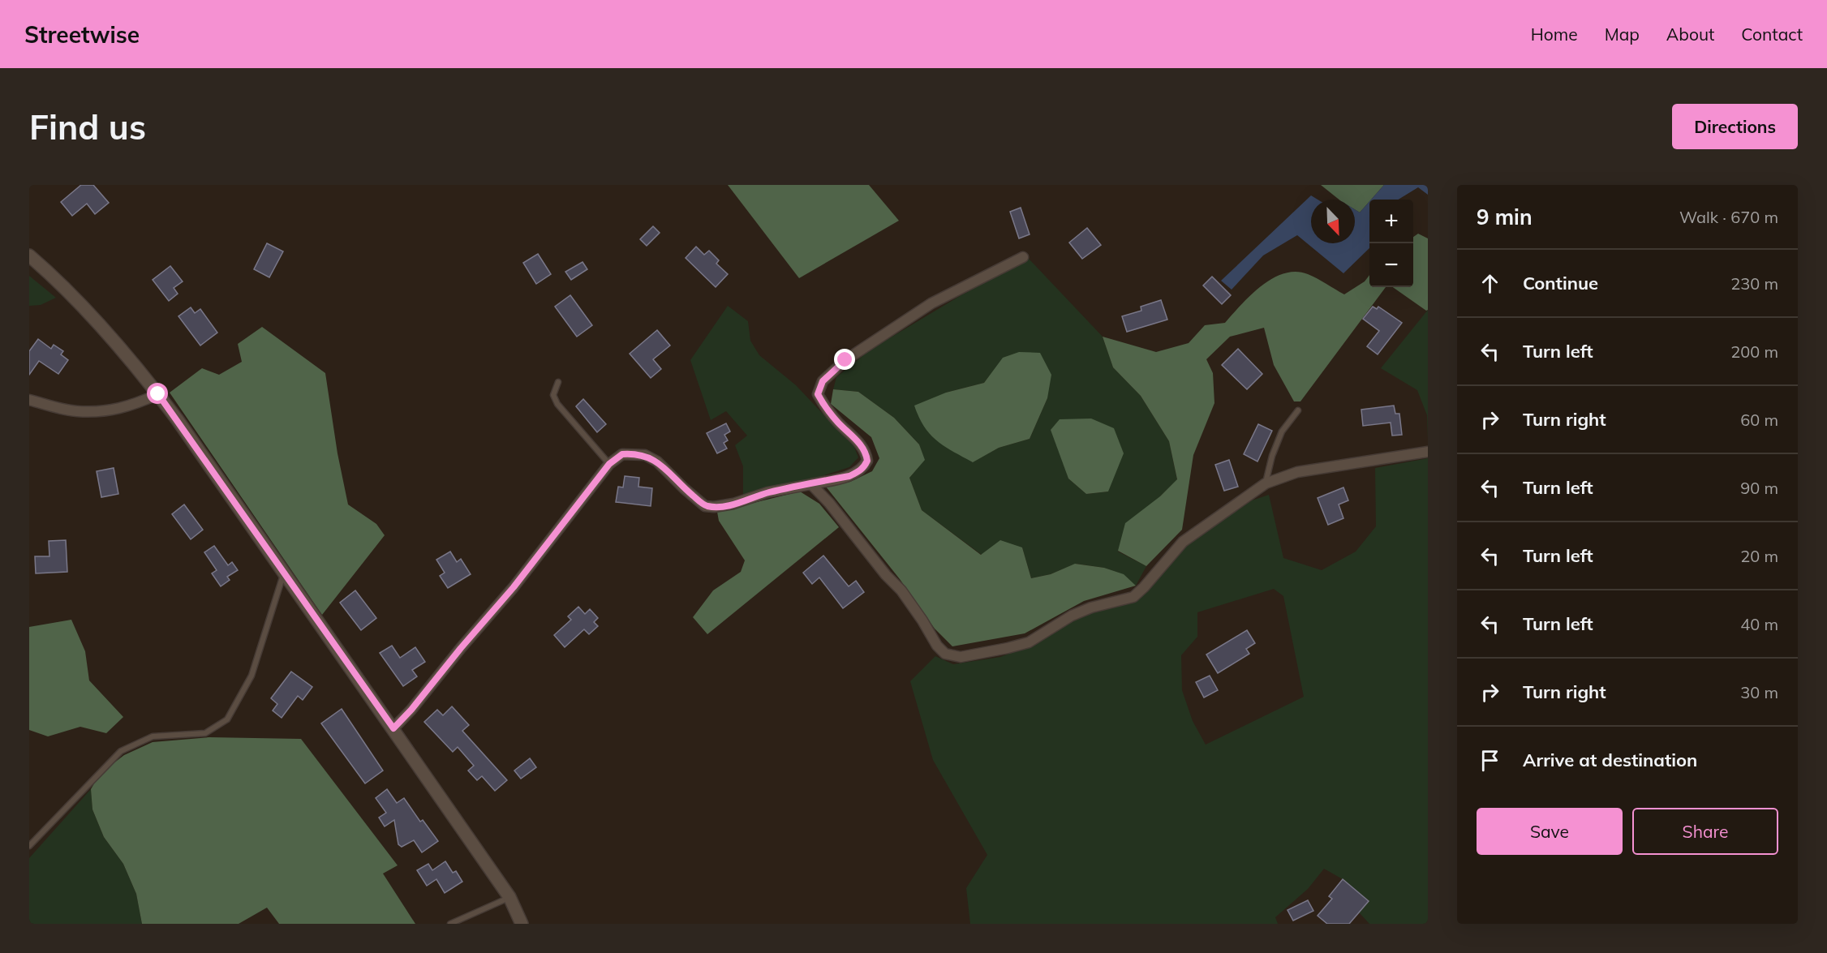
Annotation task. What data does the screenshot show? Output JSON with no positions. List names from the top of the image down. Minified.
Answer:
{"north":"bottom right","page":{"header":"Streetwise","nav":["Home","Map","About","Contact"],"buttons":["Directions",["Save","Share"]],"title":"Find us","heading":["9 min","Walk · 670 m"],"map_buttons":["+","−"],"list":[["Continue","230 m"],["Turn left","200 m"],["Turn right","60 m"],["Turn left","90 m"],["Turn left","20 m"],["Turn left","40 m"],["Turn right","30 m"],"Arrive at destination"]}}
